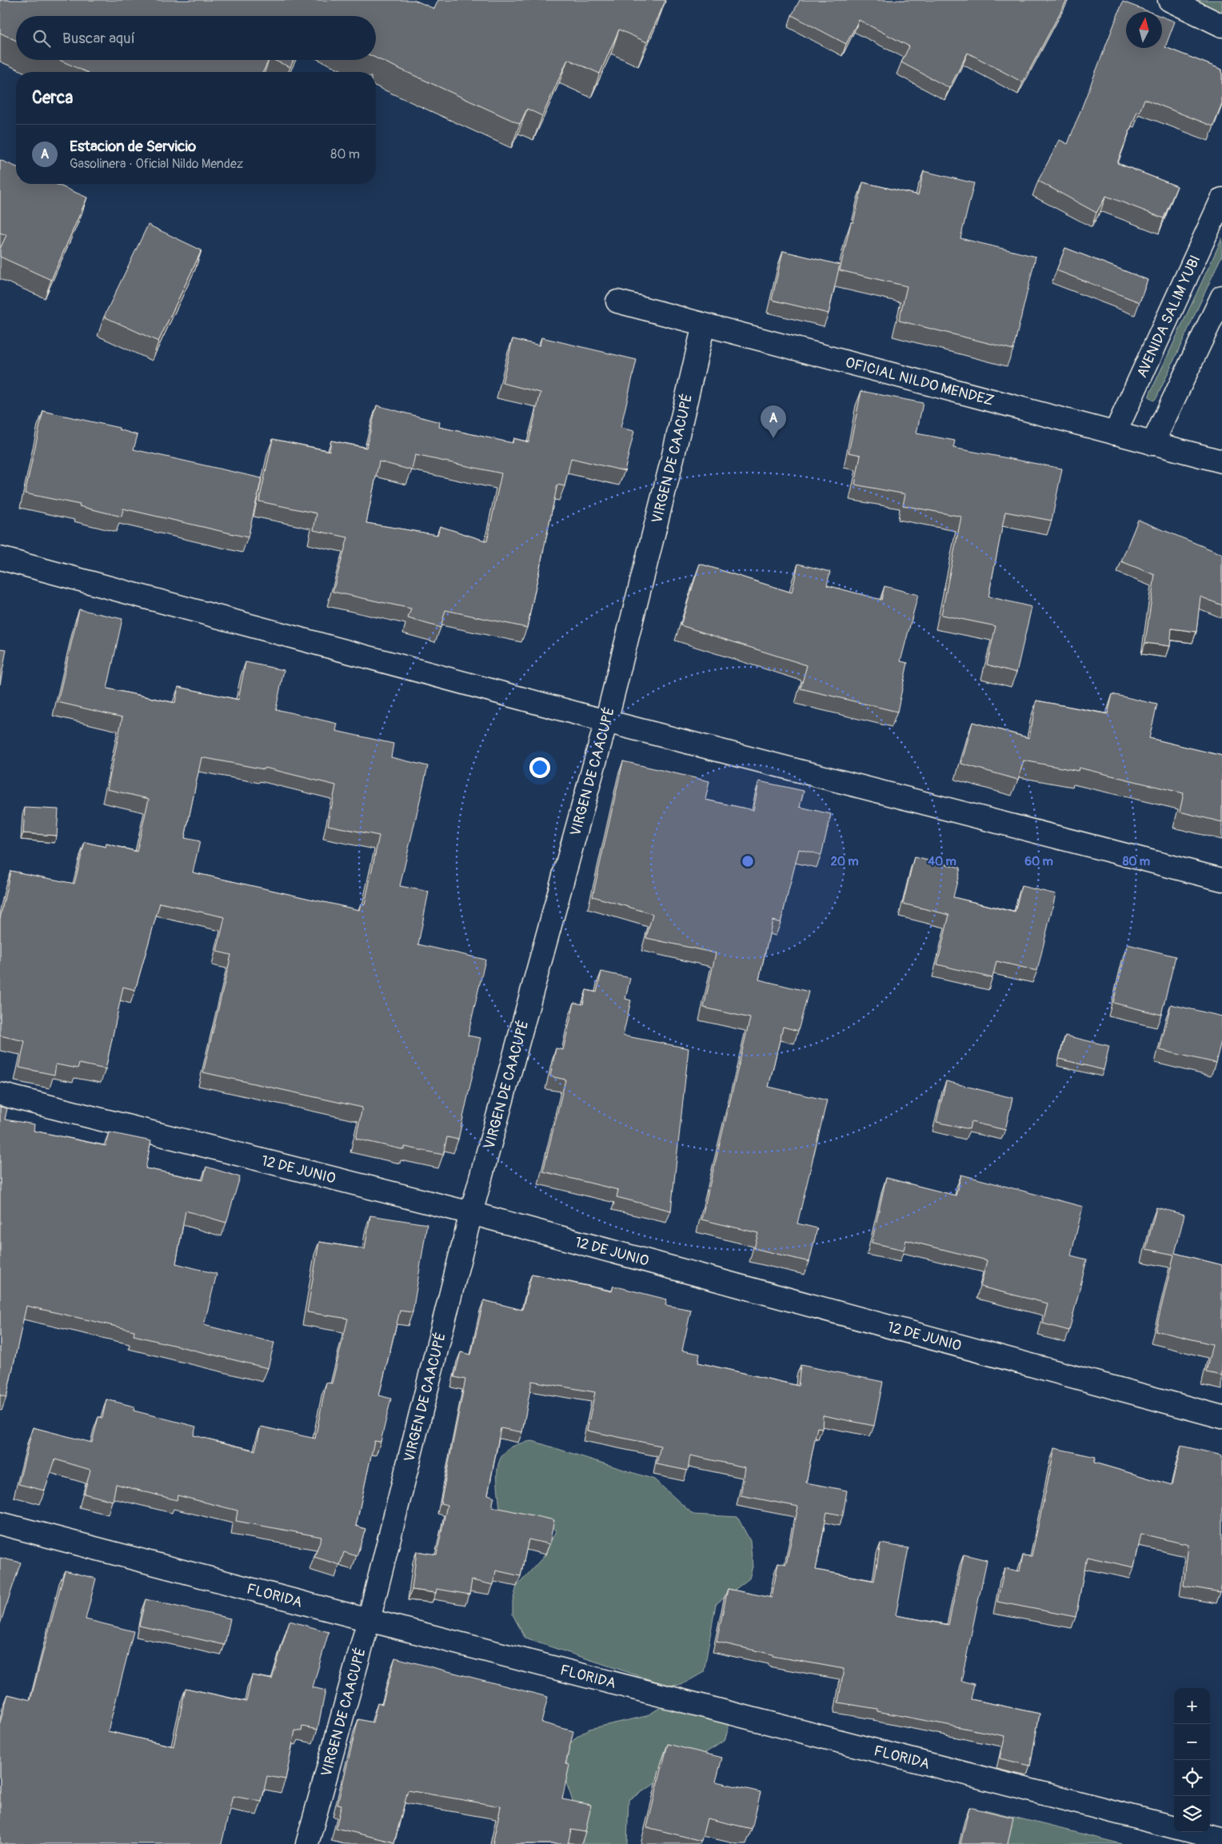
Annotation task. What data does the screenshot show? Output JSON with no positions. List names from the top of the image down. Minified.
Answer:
{"streets":{"street":["AVENIDA SALIM YUBI","OFICIAL NILDO MENDEZ","VIRGEN DE CAACUPÉ","12 DE JUNIO","FLORIDA"]},"crossings":[["AVENIDA SALIM YUBI","OFICIAL NILDO MENDEZ"],["OFICIAL NILDO MENDEZ","VIRGEN DE CAACUPÉ"],["VIRGEN DE CAACUPÉ","12 DE JUNIO"],["VIRGEN DE CAACUPÉ","FLORIDA"]],"north":"top","page":{"search":"Buscar aquí","heading":"Cerca","list":[{"mark":"A","name":"Estacion de Servicio","note":"Gasolinera · Oficial Nildo Mendez","value":"80 m"}],"pins":"A","map_buttons":["+","−"]},"rings":["20 m","40 m","60 m","80 m"]}
